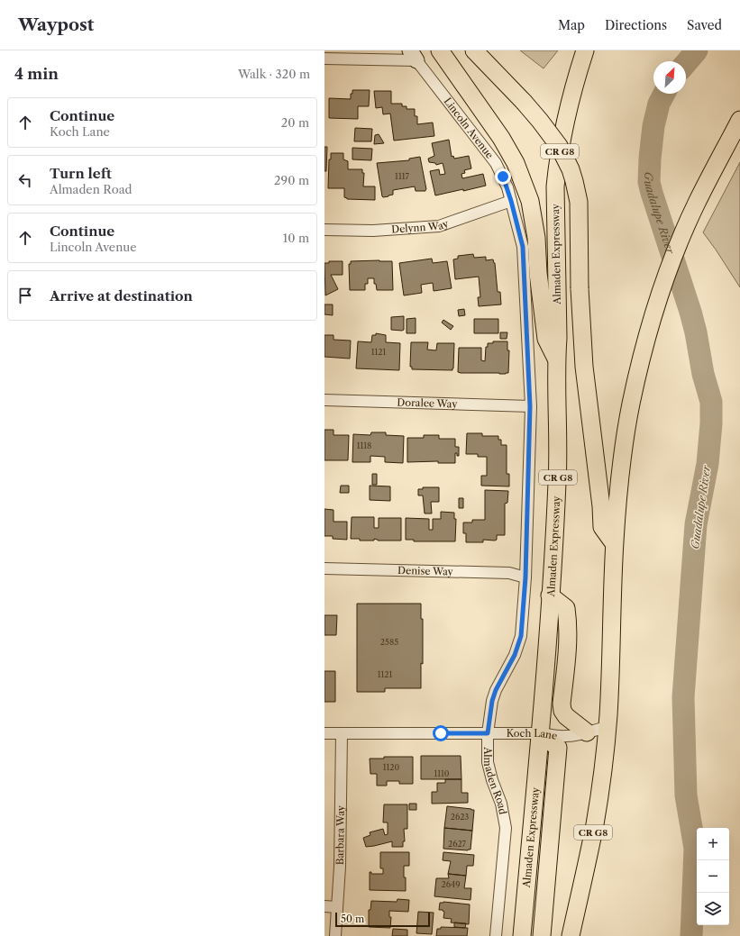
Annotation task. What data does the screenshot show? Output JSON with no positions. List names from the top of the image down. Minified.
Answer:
{"streets":{"main road":["CR G8","Almaden Expressway"],"street":["Lincoln Avenue","Delynn Way","Doralee Way","Denise Way","Koch Lane","Almaden Road","Barbara Way"]},"crossings":[["Lincoln Avenue","Delynn Way"],["Lincoln Avenue","Almaden Road"],["CR G8","Koch Lane"],["Delynn Way","Almaden Road"],["Almaden Expressway","Koch Lane"],["Doralee Way","Almaden Road"],["Denise Way","Almaden Road"],["Koch Lane","Almaden Road"],["Koch Lane","Barbara Way"]],"water":["Guadalupe River"],"house_numbers":["1117","1121","1118","2585","1121","1120","1110","2623","2627","2649"],"scale_bar":"50 m","north":"top right","page":{"header":"Waypost","nav":["Map","Directions","Saved"],"heading":["4 min","Walk · 320 m"],"list":[["Continue","Koch Lane","20 m"],["Turn left","Almaden Road","290 m"],["Continue","Lincoln Avenue","10 m"],"Arrive at destination"],"map_buttons":["+","−"],"scale":"50 m"}}
